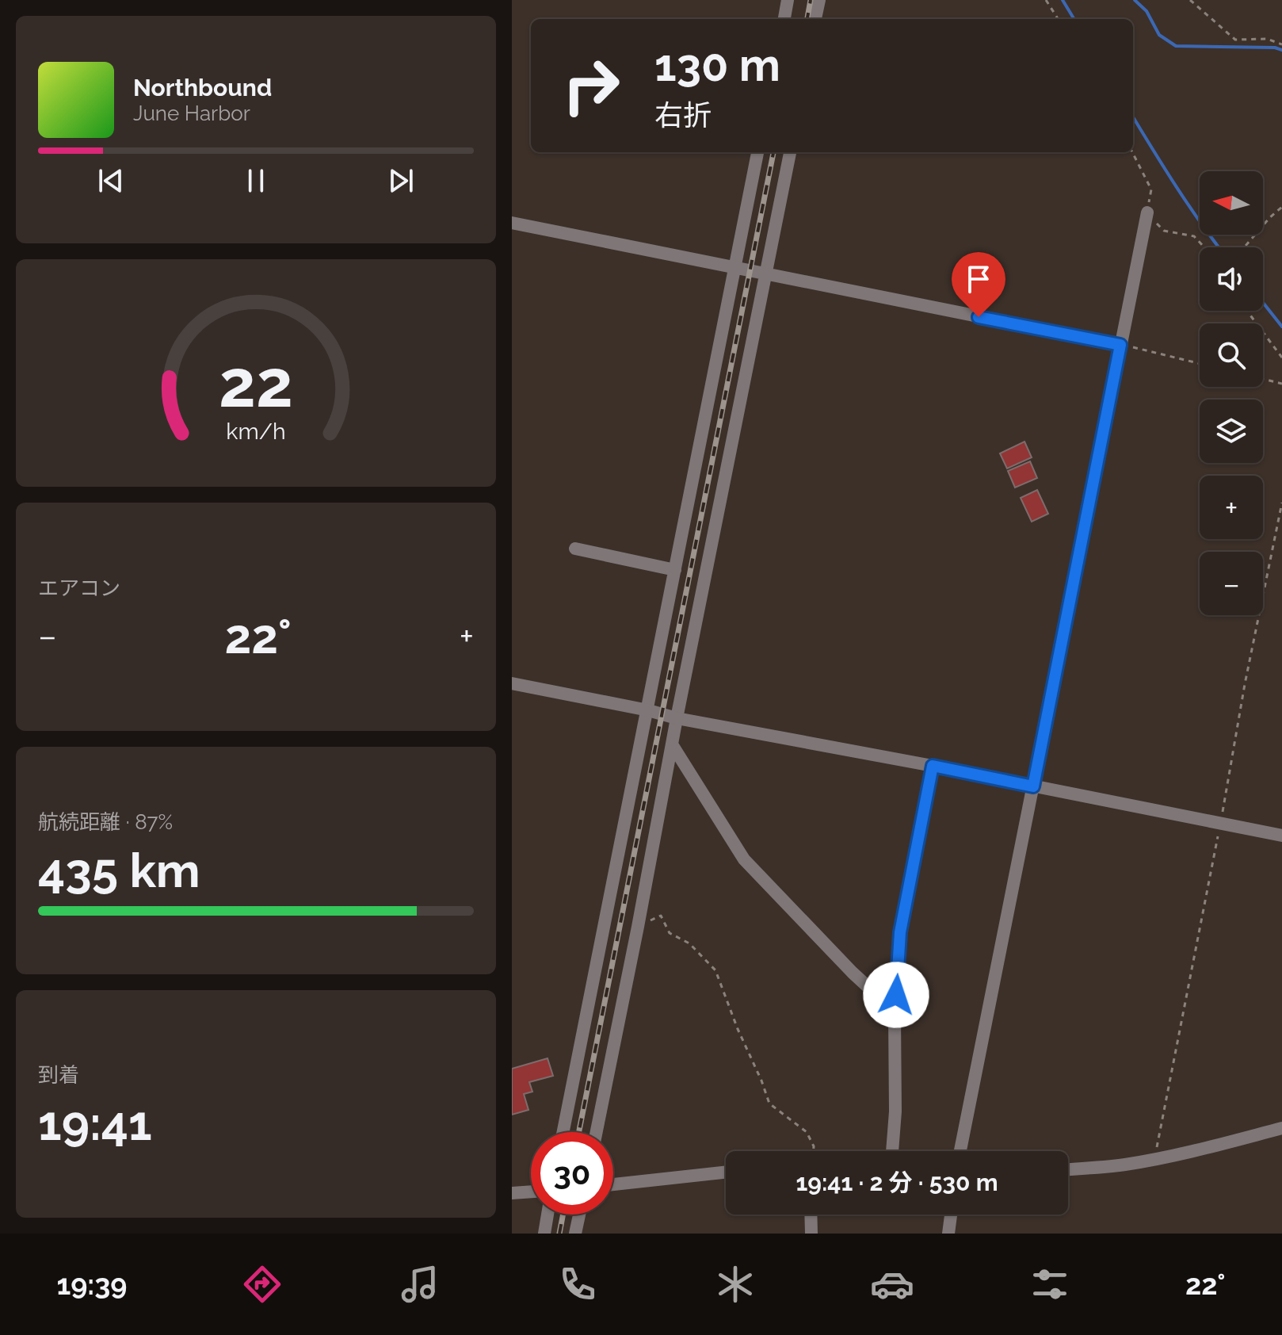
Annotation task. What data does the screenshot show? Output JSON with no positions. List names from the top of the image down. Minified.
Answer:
{"north":"left","page":{"turn":["130 m","右折"],"song":["Northbound","June Harbor"],"map_buttons":["+","−"],"tile":["エアコン",["航続距離 · 87%","435 km"],["到着","19:41"]],"heat":["−","22°","+"],"limit":"30","trip":"19:41 · 2 分 · 530 m","tabs":["19:39","22°"],"gauge":["22","km/h"]}}
